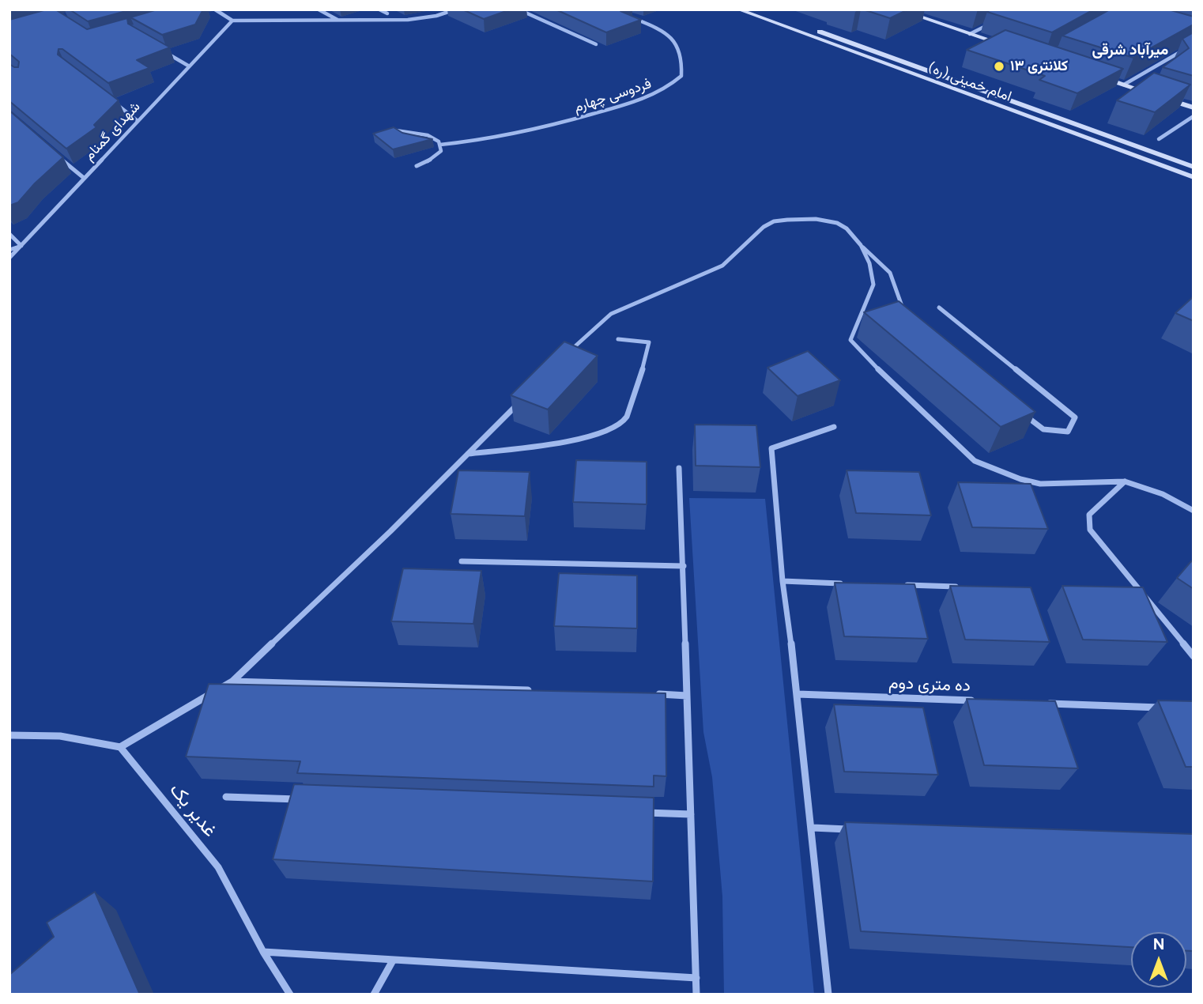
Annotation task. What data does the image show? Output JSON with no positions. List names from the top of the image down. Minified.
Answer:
{"streets":{"main road":["امام خمینی (ره)"],"street":["فردوسی چهارم","شهدای گمنام","ده متری دوم","غدیر یک"]},"districts":["میرآباد شرقی"],"places":["کلانتری ۱۳"],"north":"top"}
